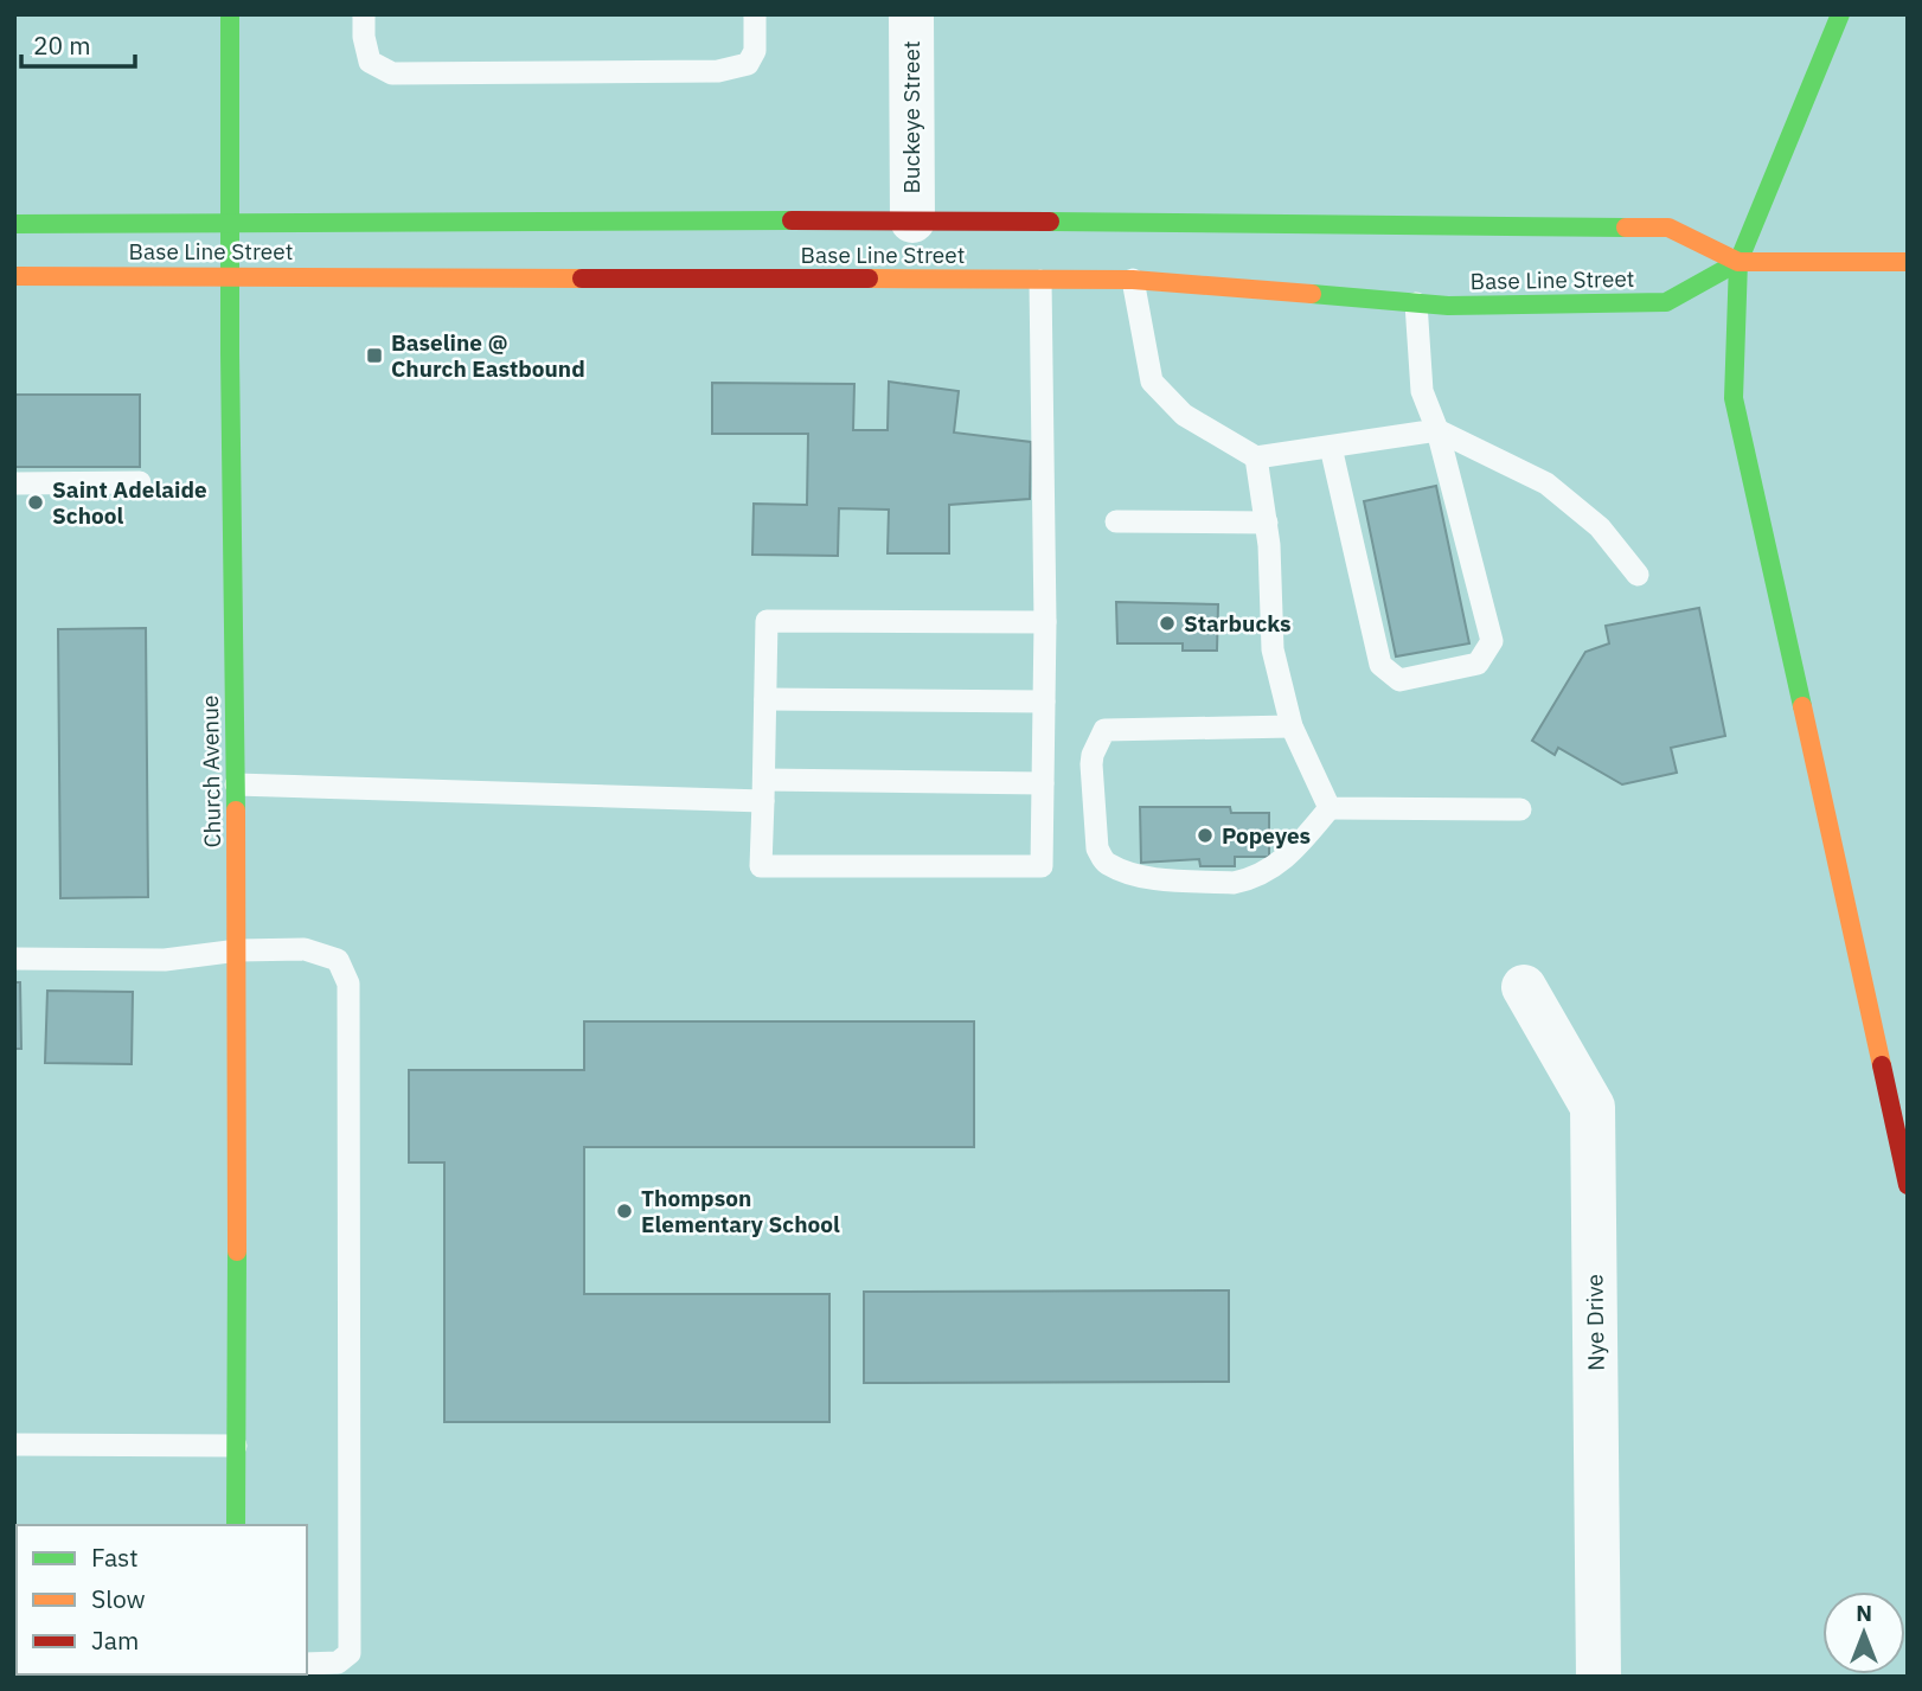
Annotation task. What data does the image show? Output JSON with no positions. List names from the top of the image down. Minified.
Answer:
{"streets":{"main road":["Base Line Street","Church Avenue"],"street":["Buckeye Street","Nye Drive"]},"crossings":[["Buckeye Street","Base Line Street"],["Base Line Street","Church Avenue"]],"places":{"transit":["Baseline @ Church Eastbound"],"other":["Saint Adelaide School","Starbucks","Popeyes","Thompson Elementary School"]},"legend":["Fast","Slow","Jam"],"scale_bar":"20 m","north":"top"}
